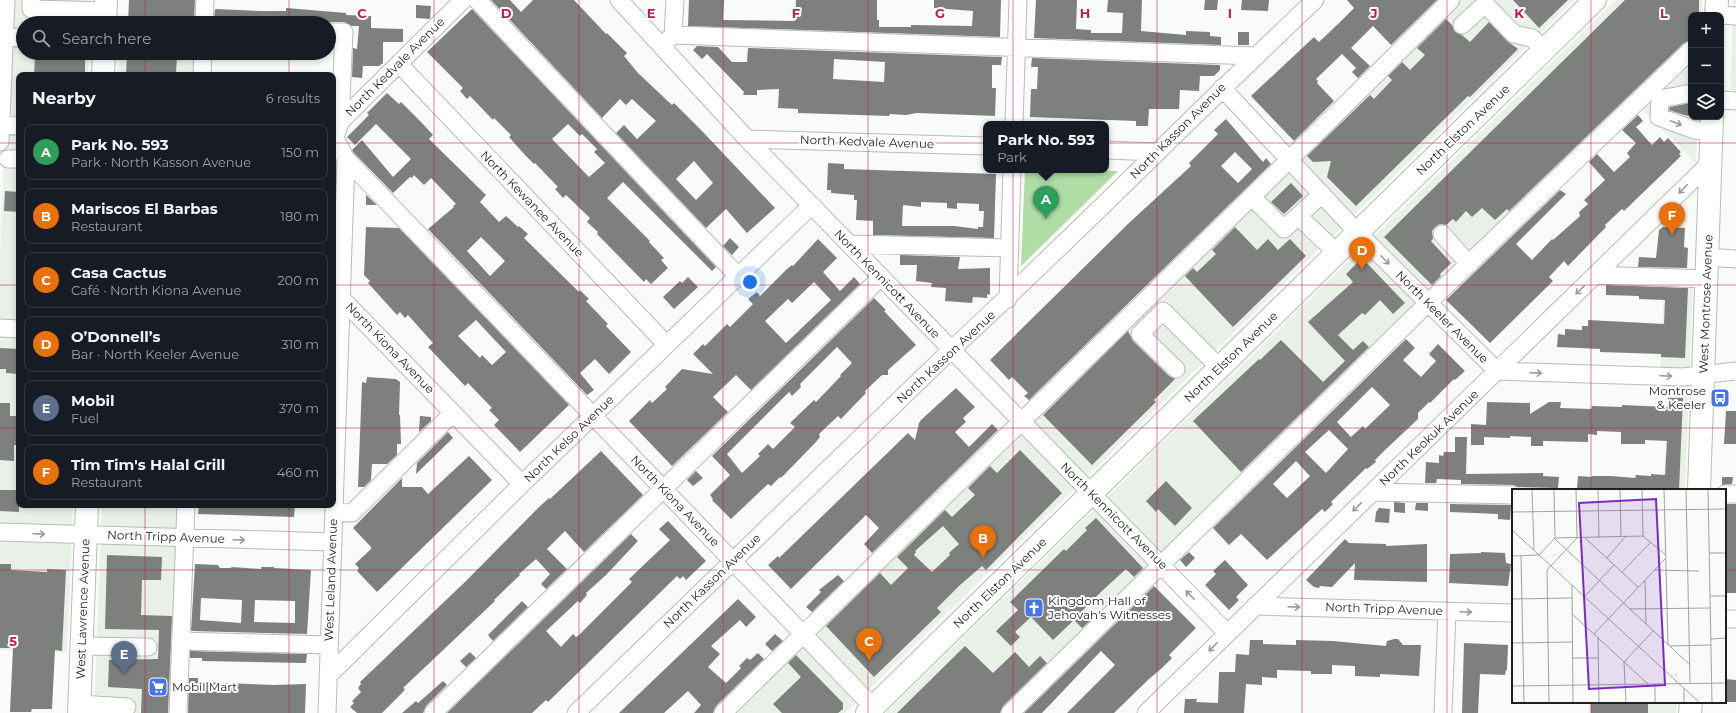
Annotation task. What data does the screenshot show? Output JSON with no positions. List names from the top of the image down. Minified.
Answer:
{"streets":{"main road":["North Elston Avenue","West Montrose Avenue","West Lawrence Avenue"],"street":["North Kedvale Avenue","North Kasson Avenue","North Kewanee Avenue","North Kennicott Avenue","North Keeler Avenue","North Kiona Avenue","North Keokuk Avenue","North Kelso Avenue","North Tripp Avenue","West Leland Avenue"]},"crossings":[["North Kedvale Avenue","North Kewanee Avenue"],["North Kedvale Avenue","North Kennicott Avenue"],["North Kedvale Avenue","West Leland Avenue"],["North Elston Avenue","North Kennicott Avenue"],["North Elston Avenue","North Keeler Avenue"],["North Elston Avenue","North Kiona Avenue"],["North Kasson Avenue","North Kennicott Avenue"],["North Kasson Avenue","North Keeler Avenue"],["North Kasson Avenue","North Kiona Avenue"],["North Kewanee Avenue","North Kelso Avenue"],["North Kennicott Avenue","North Keokuk Avenue"],["North Kennicott Avenue","North Kelso Avenue"],["West Montrose Avenue","North Keeler Avenue"],["West Montrose Avenue","North Keokuk Avenue"],["North Keeler Avenue","North Keokuk Avenue"],["North Kiona Avenue","North Kelso Avenue"],["North Kiona Avenue","West Leland Avenue"],["North Keokuk Avenue","North Tripp Avenue"],["North Kelso Avenue","West Leland Avenue"],["North Tripp Avenue","West Leland Avenue"],["North Tripp Avenue","West Lawrence Avenue"]],"places":{"bus stop":["Montrose & Keeler"],"church":["Kingdom Hall of Jehovah's Witnesses"],"supermarket":["Mobil Mart"]},"page":{"map_buttons":["+","−"],"search":"Search here","heading":["Nearby","6 results"],"popup":["Park No. 593","Park"],"list":[{"mark":"A","name":"Park No. 593","note":"Park · North Kasson Avenue","value":"150 m"},{"mark":"B","name":"Mariscos El Barbas","note":"Restaurant","value":"180 m"},{"mark":"C","name":"Casa Cactus","note":"Café · North Kiona Avenue","value":"200 m"},{"mark":"D","name":"O’Donnell’s","note":"Bar · North Keeler Avenue","value":"310 m"},{"mark":"E","name":"Mobil","note":"Fuel","value":"370 m"},{"mark":"F","name":"Tim Tim's Halal Grill","note":"Restaurant","value":"460 m"}],"pins":["A","F","D","B","C","E"]},"grid":{"columns":["C","D","E","F","G","H","I","J","K","L"],"rows":["5"]}}
